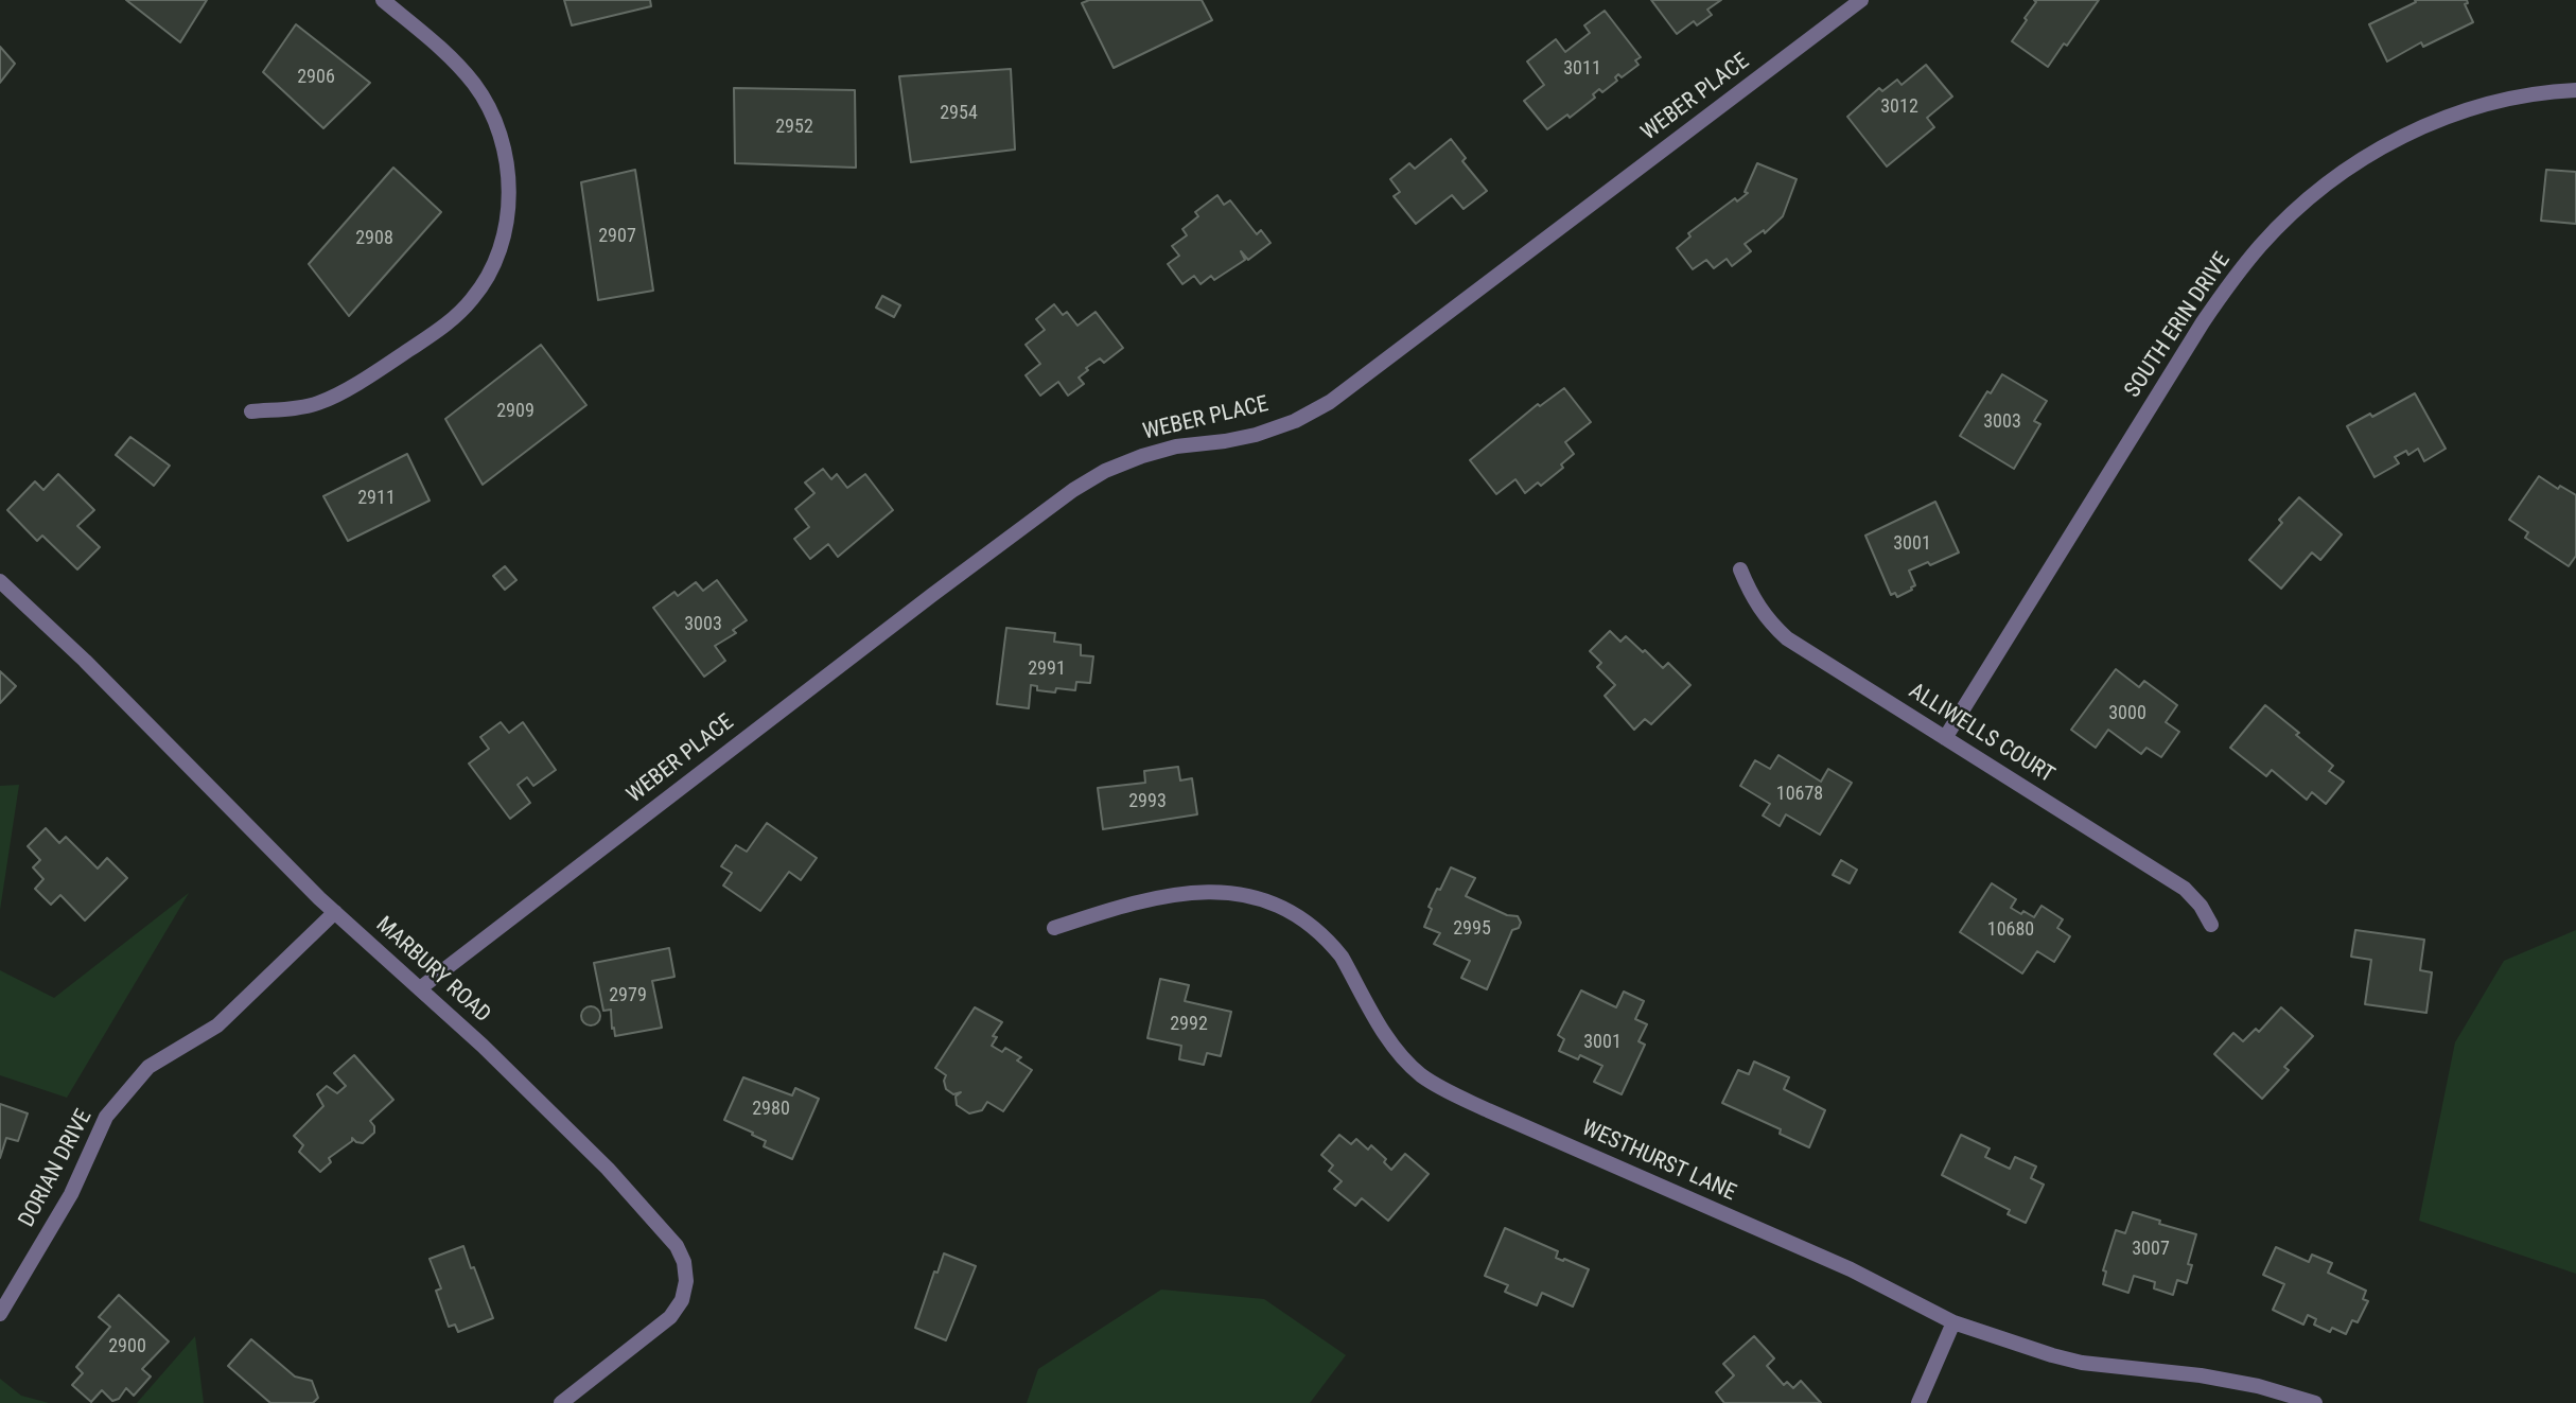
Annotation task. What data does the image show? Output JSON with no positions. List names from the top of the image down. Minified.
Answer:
{"streets":{"street":["WEBER PLACE","SOUTH ERIN DRIVE","ALLIWELLS COURT","MARBURY ROAD","WESTHURST LANE","DORIAN DRIVE"]},"crossings":[["WEBER PLACE","MARBURY ROAD"],["SOUTH ERIN DRIVE","ALLIWELLS COURT"],["MARBURY ROAD","DORIAN DRIVE"]],"house_numbers":["3011","2906","3012","2954","2952","2907","2908","2909","3003","2911","3001","3003","2991","3000","10678","2993","2995","10680","2979","2992","3001","2980","3007","2900"]}
